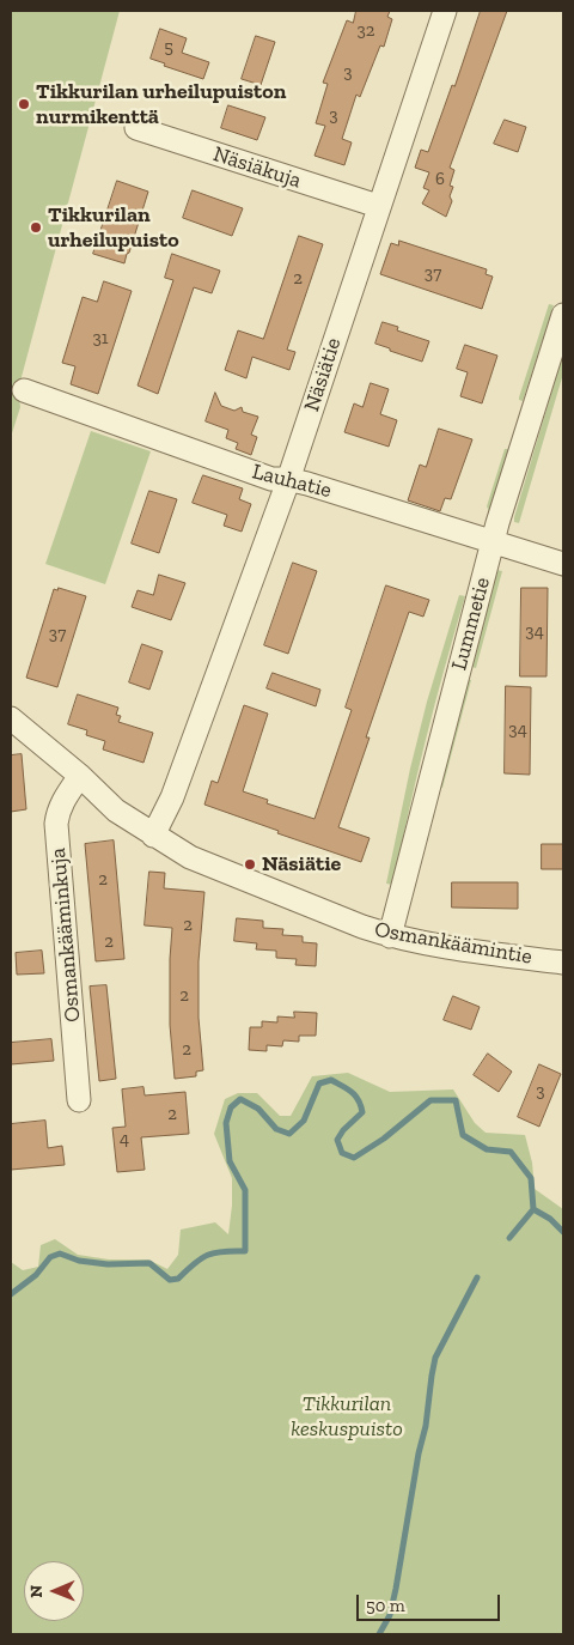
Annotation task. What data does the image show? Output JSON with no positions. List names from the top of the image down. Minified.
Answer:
{"streets":{"street":["Näsiäkuja","Näsiätie","Lauhatie","Lummetie","Osmankääminkuja","Osmankäämintie"]},"crossings":[["Näsiäkuja","Näsiätie"],["Näsiätie","Lauhatie"],["Näsiätie","Osmankäämintie"],["Lauhatie","Lummetie"],["Lummetie","Osmankäämintie"],["Osmankääminkuja","Osmankäämintie"]],"parks":["Tikkurilan keskuspuisto"],"places":["Tikkurilan urheilupuiston nurmikenttä","Tikkurilan urheilupuisto","Näsiätie"],"house_numbers":["32","5","3","3","6","37","2","31","34","37","34","2","2","2","2","2","3","2","4"],"scale_bar":"50 m","north":"left"}
